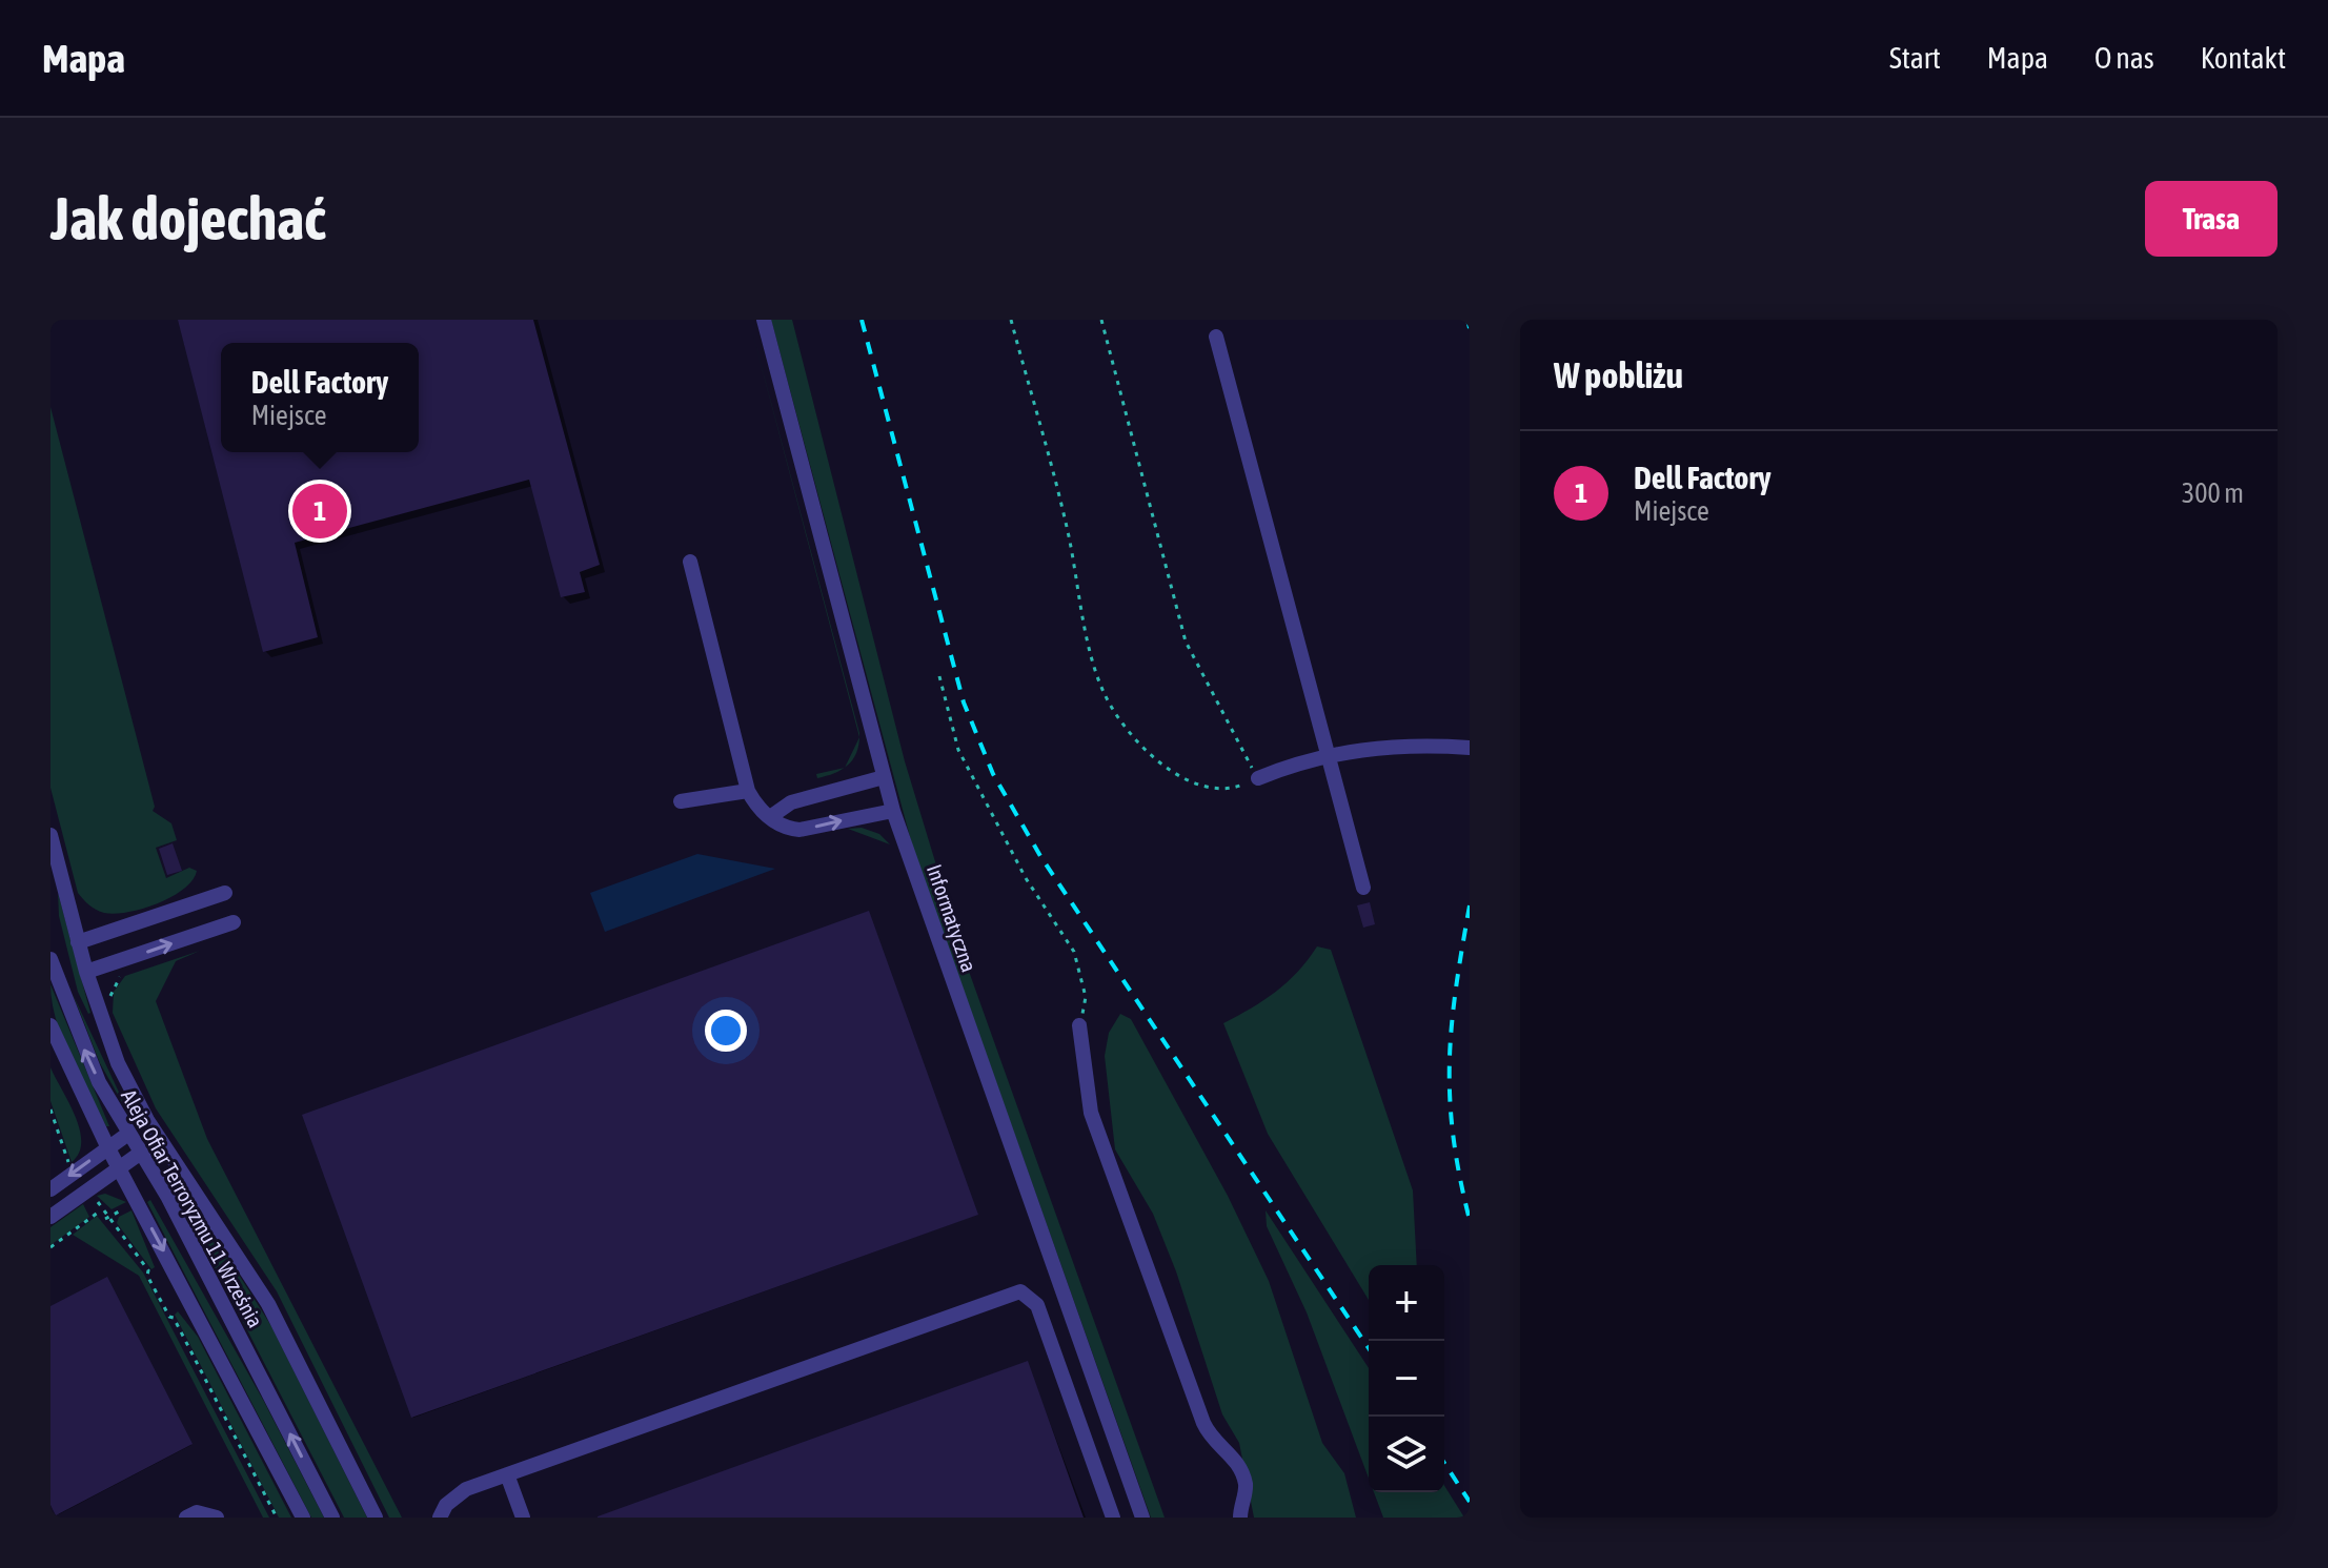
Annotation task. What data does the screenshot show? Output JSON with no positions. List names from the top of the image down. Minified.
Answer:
{"streets":{"street":["Informatyczna","Aleja Ofiar Terroryzmu 11 Września"]},"page":{"header":"Mapa","nav":["Start","Mapa","O nas","Kontakt"],"buttons":"Trasa","title":"Jak dojechać","heading":"W pobliżu","popup":["Dell Factory","Miejsce"],"list":[{"mark":"1","name":"Dell Factory","note":"Miejsce","value":"300 m"}],"pins":"1","map_buttons":["+","−"]}}
